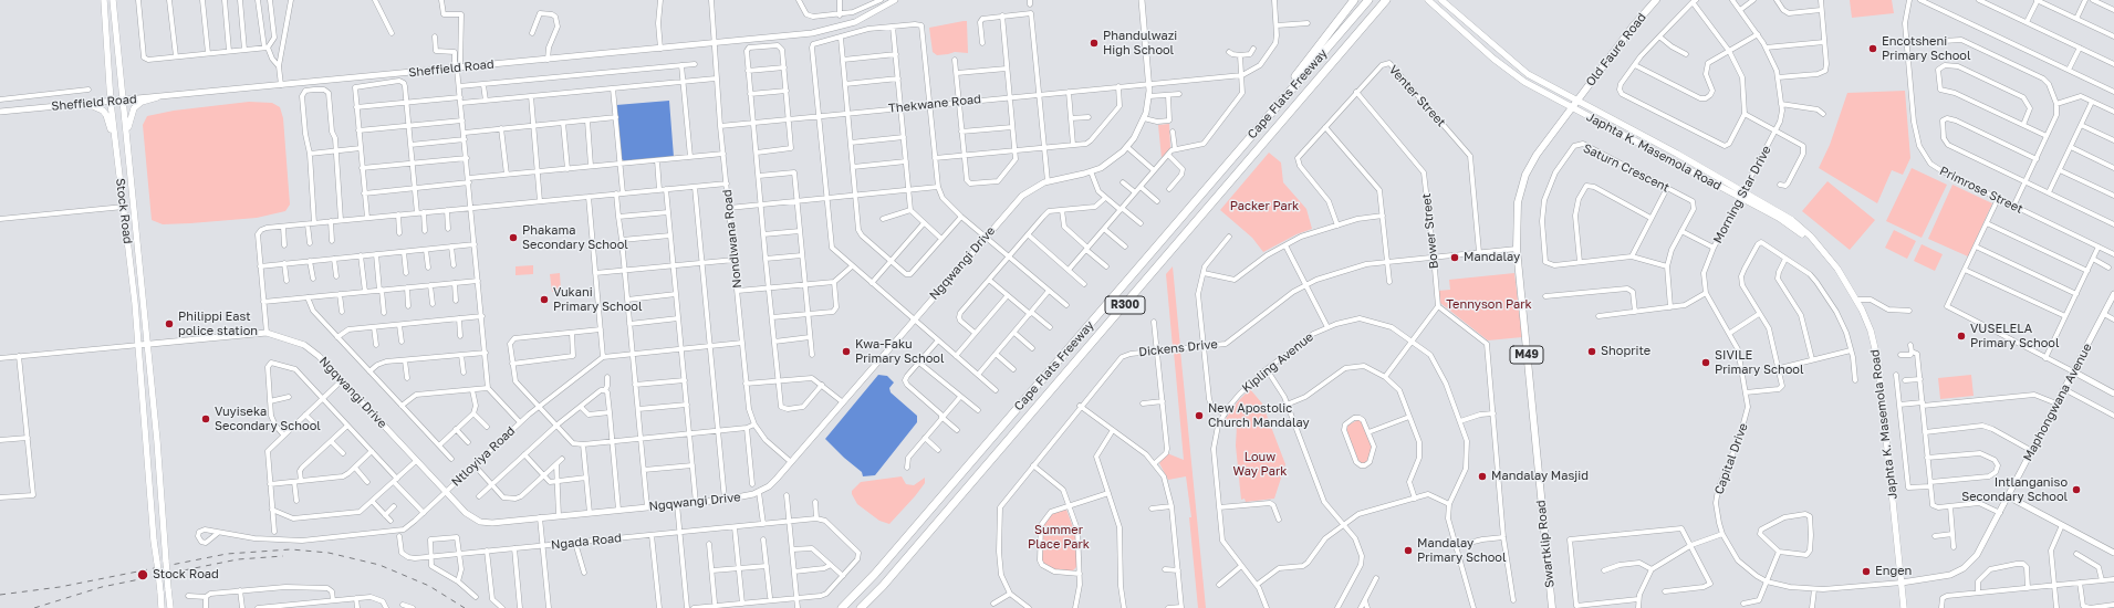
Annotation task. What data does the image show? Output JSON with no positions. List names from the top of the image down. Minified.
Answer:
{"streets":{"highway":["Cape Flats Freeway","R300"],"main road":["Old Faure Road","Japhta K. Masemola Road","Stock Road","M49","Swartklip Road"],"street":["Sheffield Road","Venter Street","Thekwane Road","Saturn Crescent","Primrose Street","Morning Star Drive","Bower Street","Nondlwana Road","Ngqwangi Drive","Dickens Drive","Kipling Avenue","Maphongwana Avenue","Ntloyiya Road","Capital Drive","Ngada Road"]},"crossings":[["Old Faure Road","Japhta K. Masemola Road"],["Old Faure Road","Swartklip Road"],["Sheffield Road","Stock Road"],["Sheffield Road","Nondlwana Road"],["Venter Street","Bower Street"],["Venter Street","Dickens Drive"],["Thekwane Road","Nondlwana Road"],["Thekwane Road","Ngqwangi Drive"],["Japhta K. Masemola Road","Morning Star Drive"],["Japhta K. Masemola Road","Maphongwana Avenue"],["Japhta K. Masemola Road","Capital Drive"],["Japhta K. Masemola Road","Swartklip Road"],["Morning Star Drive","Capital Drive"],["Stock Road","Ngqwangi Drive"],["Bower Street","Dickens Drive"],["Nondlwana Road","Ngqwangi Drive"],["Ngqwangi Drive","Ntloyiya Road"],["Dickens Drive","Swartklip Road"],["Maphongwana Avenue","Capital Drive"]],"parks":["Packer Park","Tennyson Park","Louw Way Park","Summer Place Park"],"places":["Phandulwazi High School","Encotsheni Primary School","Phakama Secondary School","Mandalay","Vukani Primary School","Philippi East police station","VUSELELA Primary School","Kwa-Faku Primary School","Shoprite","SIVILE Primary School","New Apostolic Church Mandalay","Vuyiseka Secondary School","Mandalay Masjid","Intlanganiso Secondary School","Mandalay Primary School","Engen","Stock Road"]}
